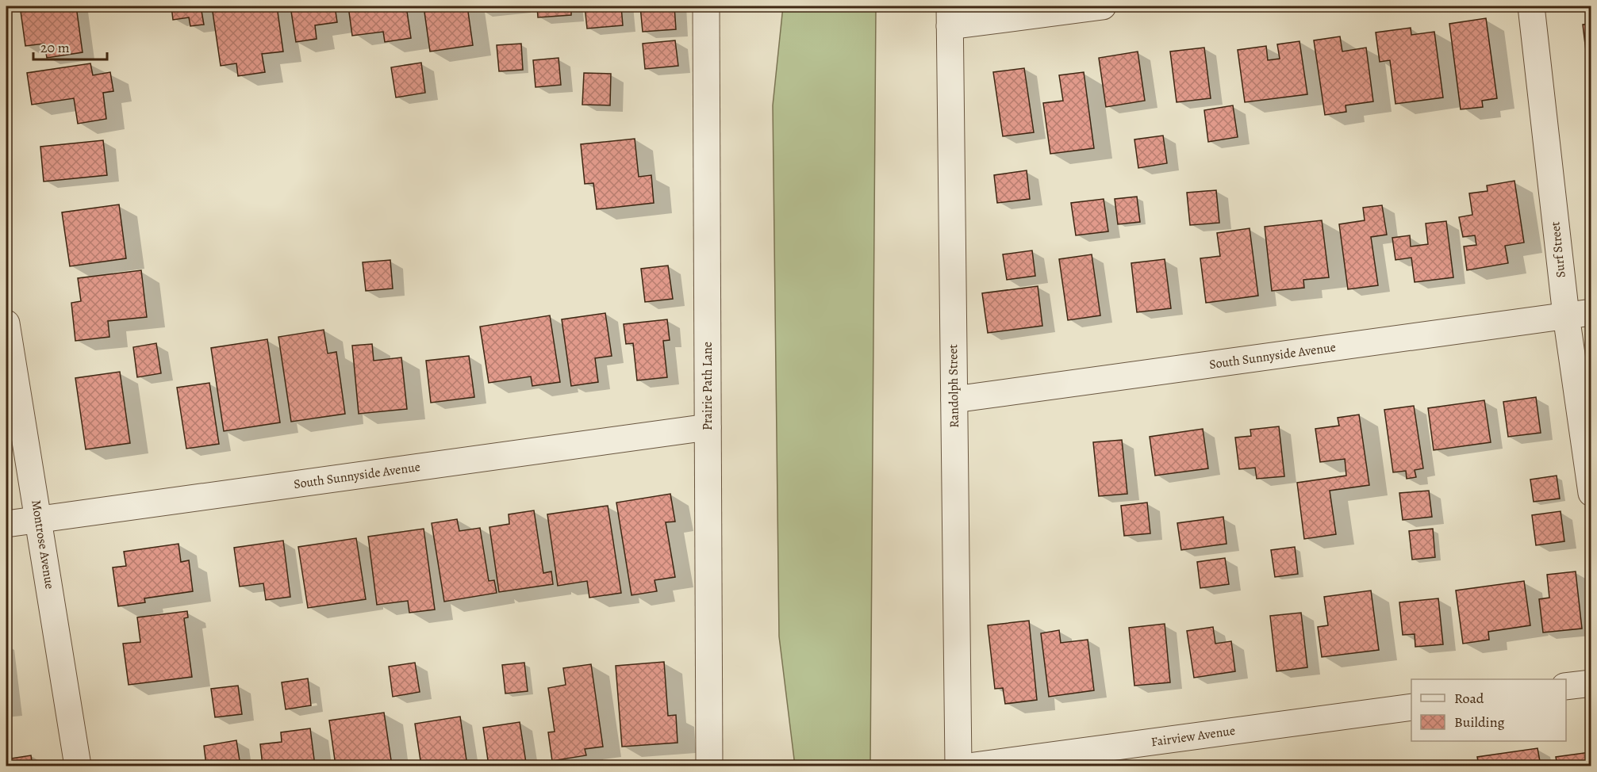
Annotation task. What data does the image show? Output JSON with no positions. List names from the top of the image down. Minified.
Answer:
{"streets":{"street":["Surf Street","South Sunnyside Avenue","Prairie Path Lane","Randolph Street","Montrose Avenue","Fairview Avenue"]},"crossings":[["Surf Street","South Sunnyside Avenue"],["South Sunnyside Avenue","Prairie Path Lane"],["South Sunnyside Avenue","Randolph Street"],["South Sunnyside Avenue","Montrose Avenue"]],"legend":["Road","Building"],"scale_bar":"20 m"}
